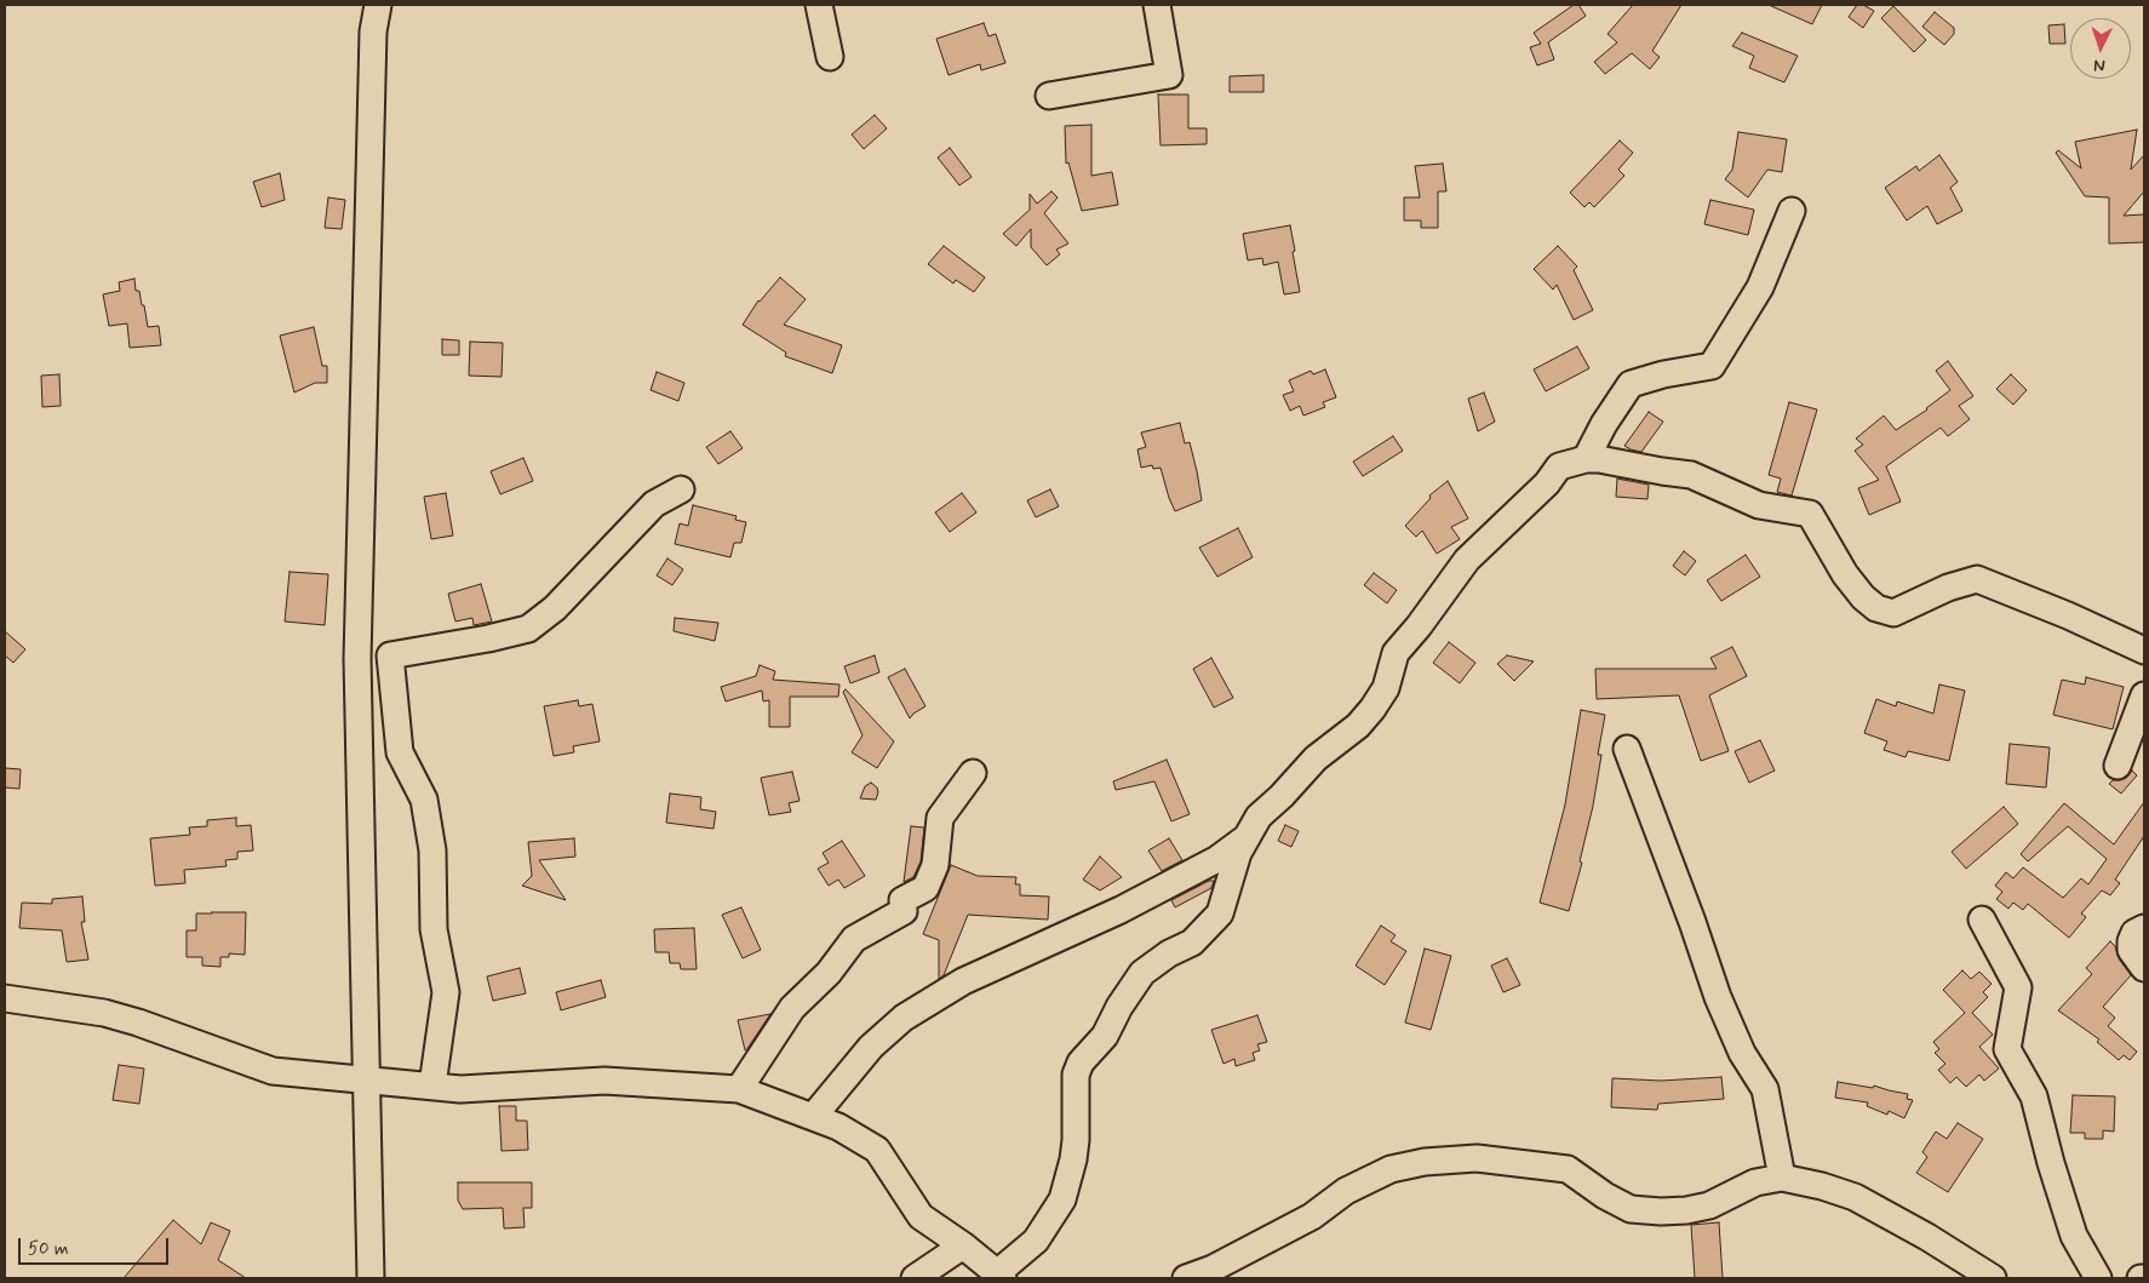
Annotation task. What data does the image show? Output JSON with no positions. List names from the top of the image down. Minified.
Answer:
{"scale_bar":"50 m","north":"bottom"}
